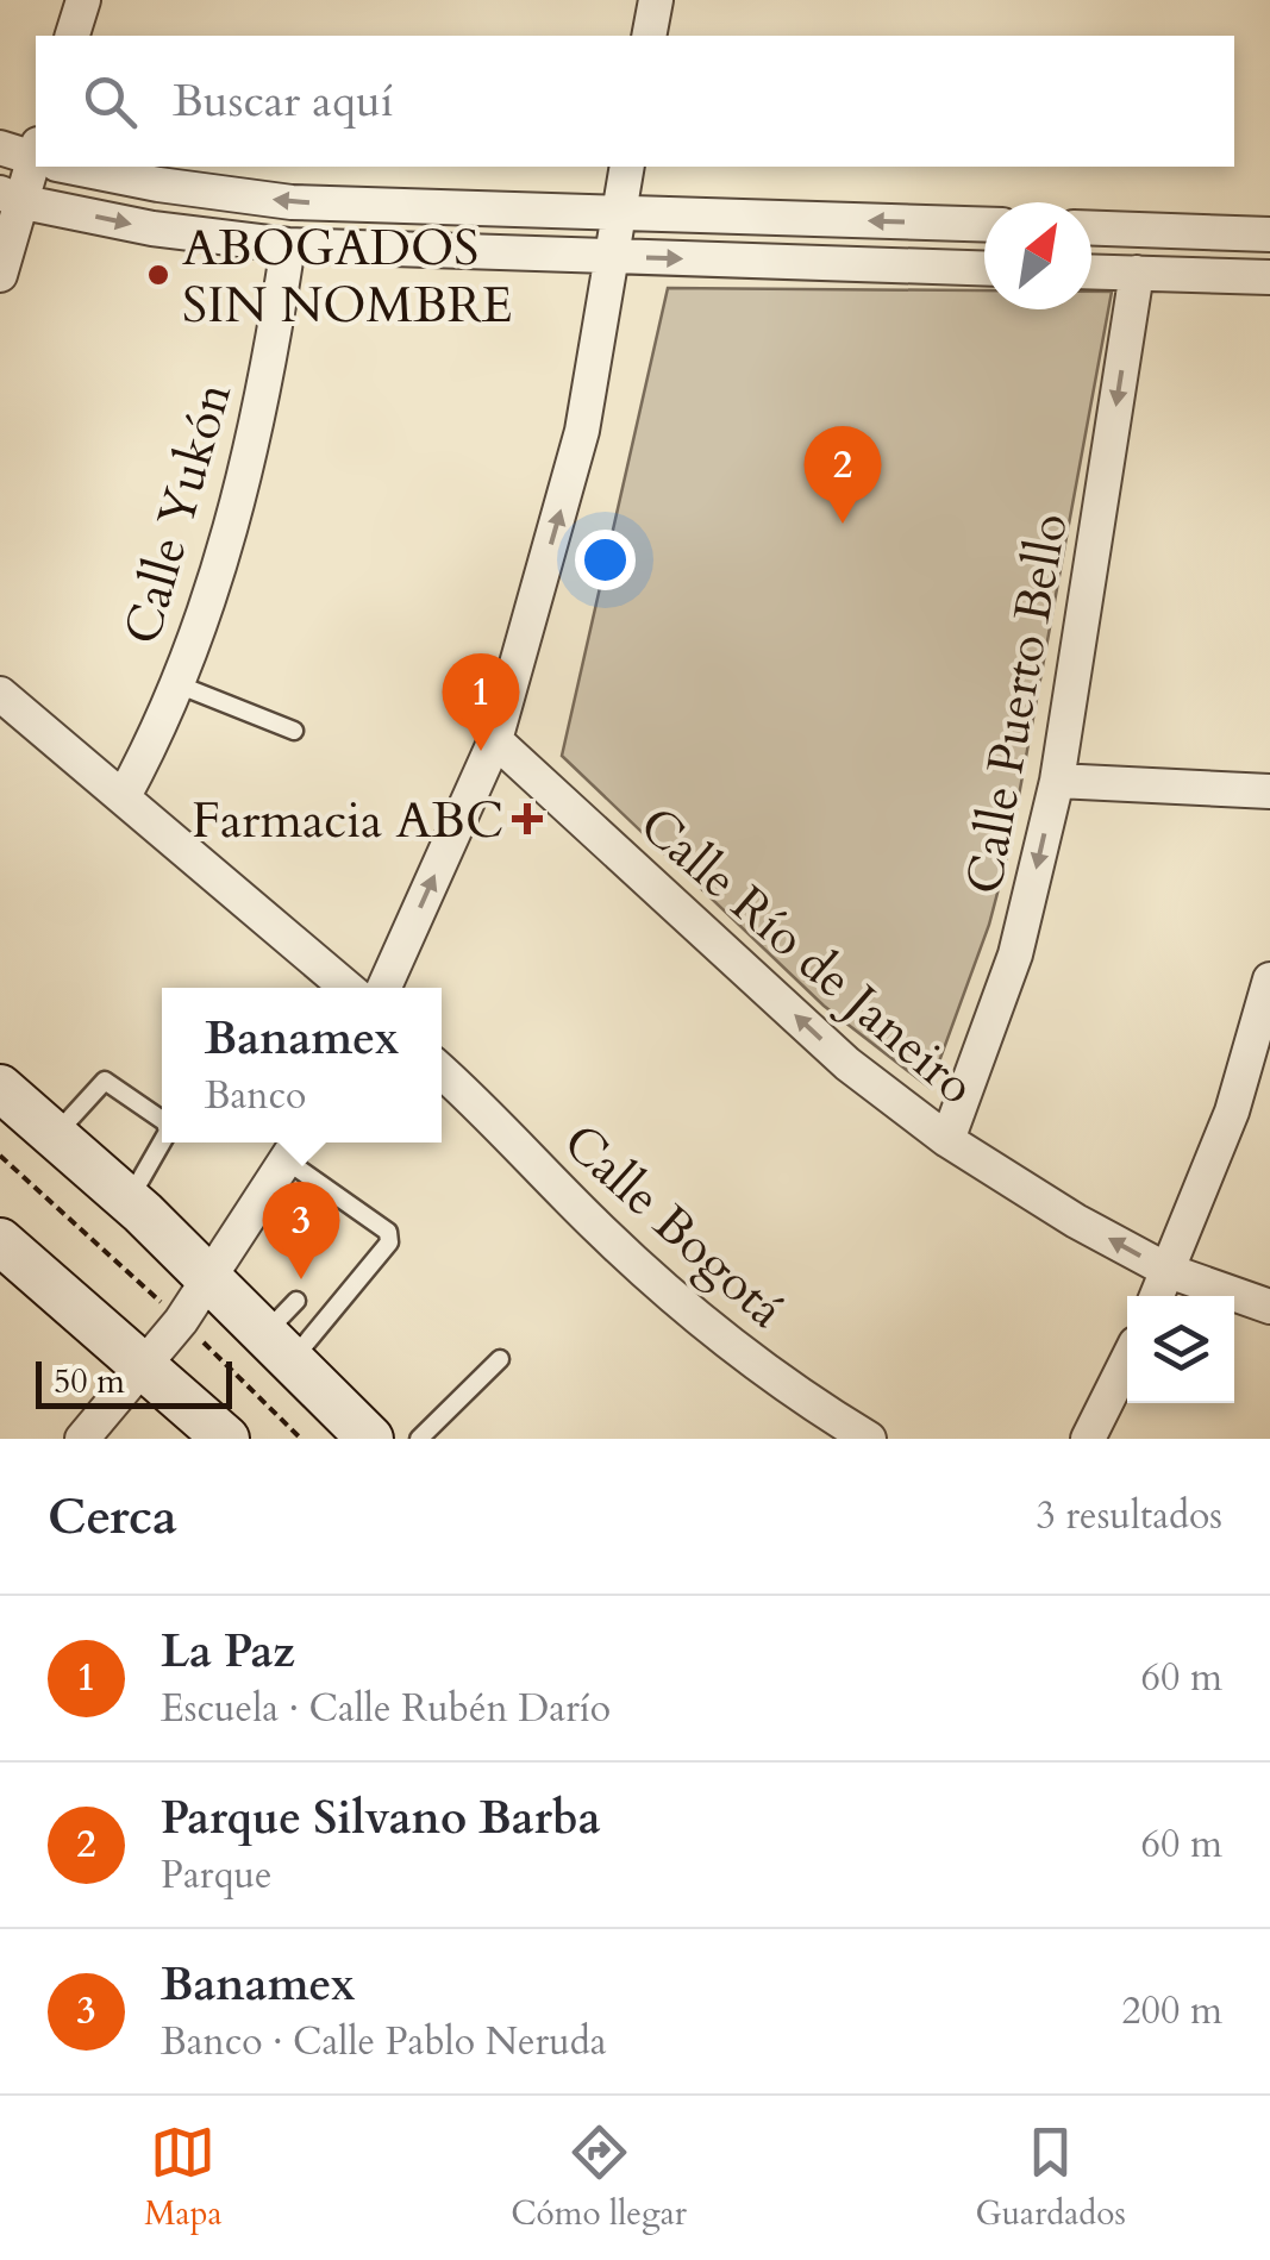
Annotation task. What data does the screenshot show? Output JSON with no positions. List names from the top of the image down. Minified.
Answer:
{"streets":{"street":["Calle Yukón","Calle Puerto Bello","Calle Río de Janeiro","Calle Bogotá"]},"crossings":[["Calle Puerto Bello","Calle Río de Janeiro"]],"one_way":["Calle Puerto Bello","Calle Río de Janeiro"],"places":{"other":["ABOGADOS SIN NOMBRE"],"health":["Farmacia ABC"]},"scale_bar":"50 m","north":"top right","page":{"search":"Buscar aquí","pins":["2","1","3"],"popup":["Banamex","Banco"],"scale":"50 m","heading":["Cerca","3 resultados"],"list":[{"mark":"1","name":"La Paz","note":"Escuela · Calle Rubén Darío","value":"60 m"},{"mark":"2","name":"Parque Silvano Barba","note":"Parque","value":"60 m"},{"mark":"3","name":"Banamex","note":"Banco · Calle Pablo Neruda","value":"200 m"}],"nav":["Mapa","Cómo llegar","Guardados"]}}
